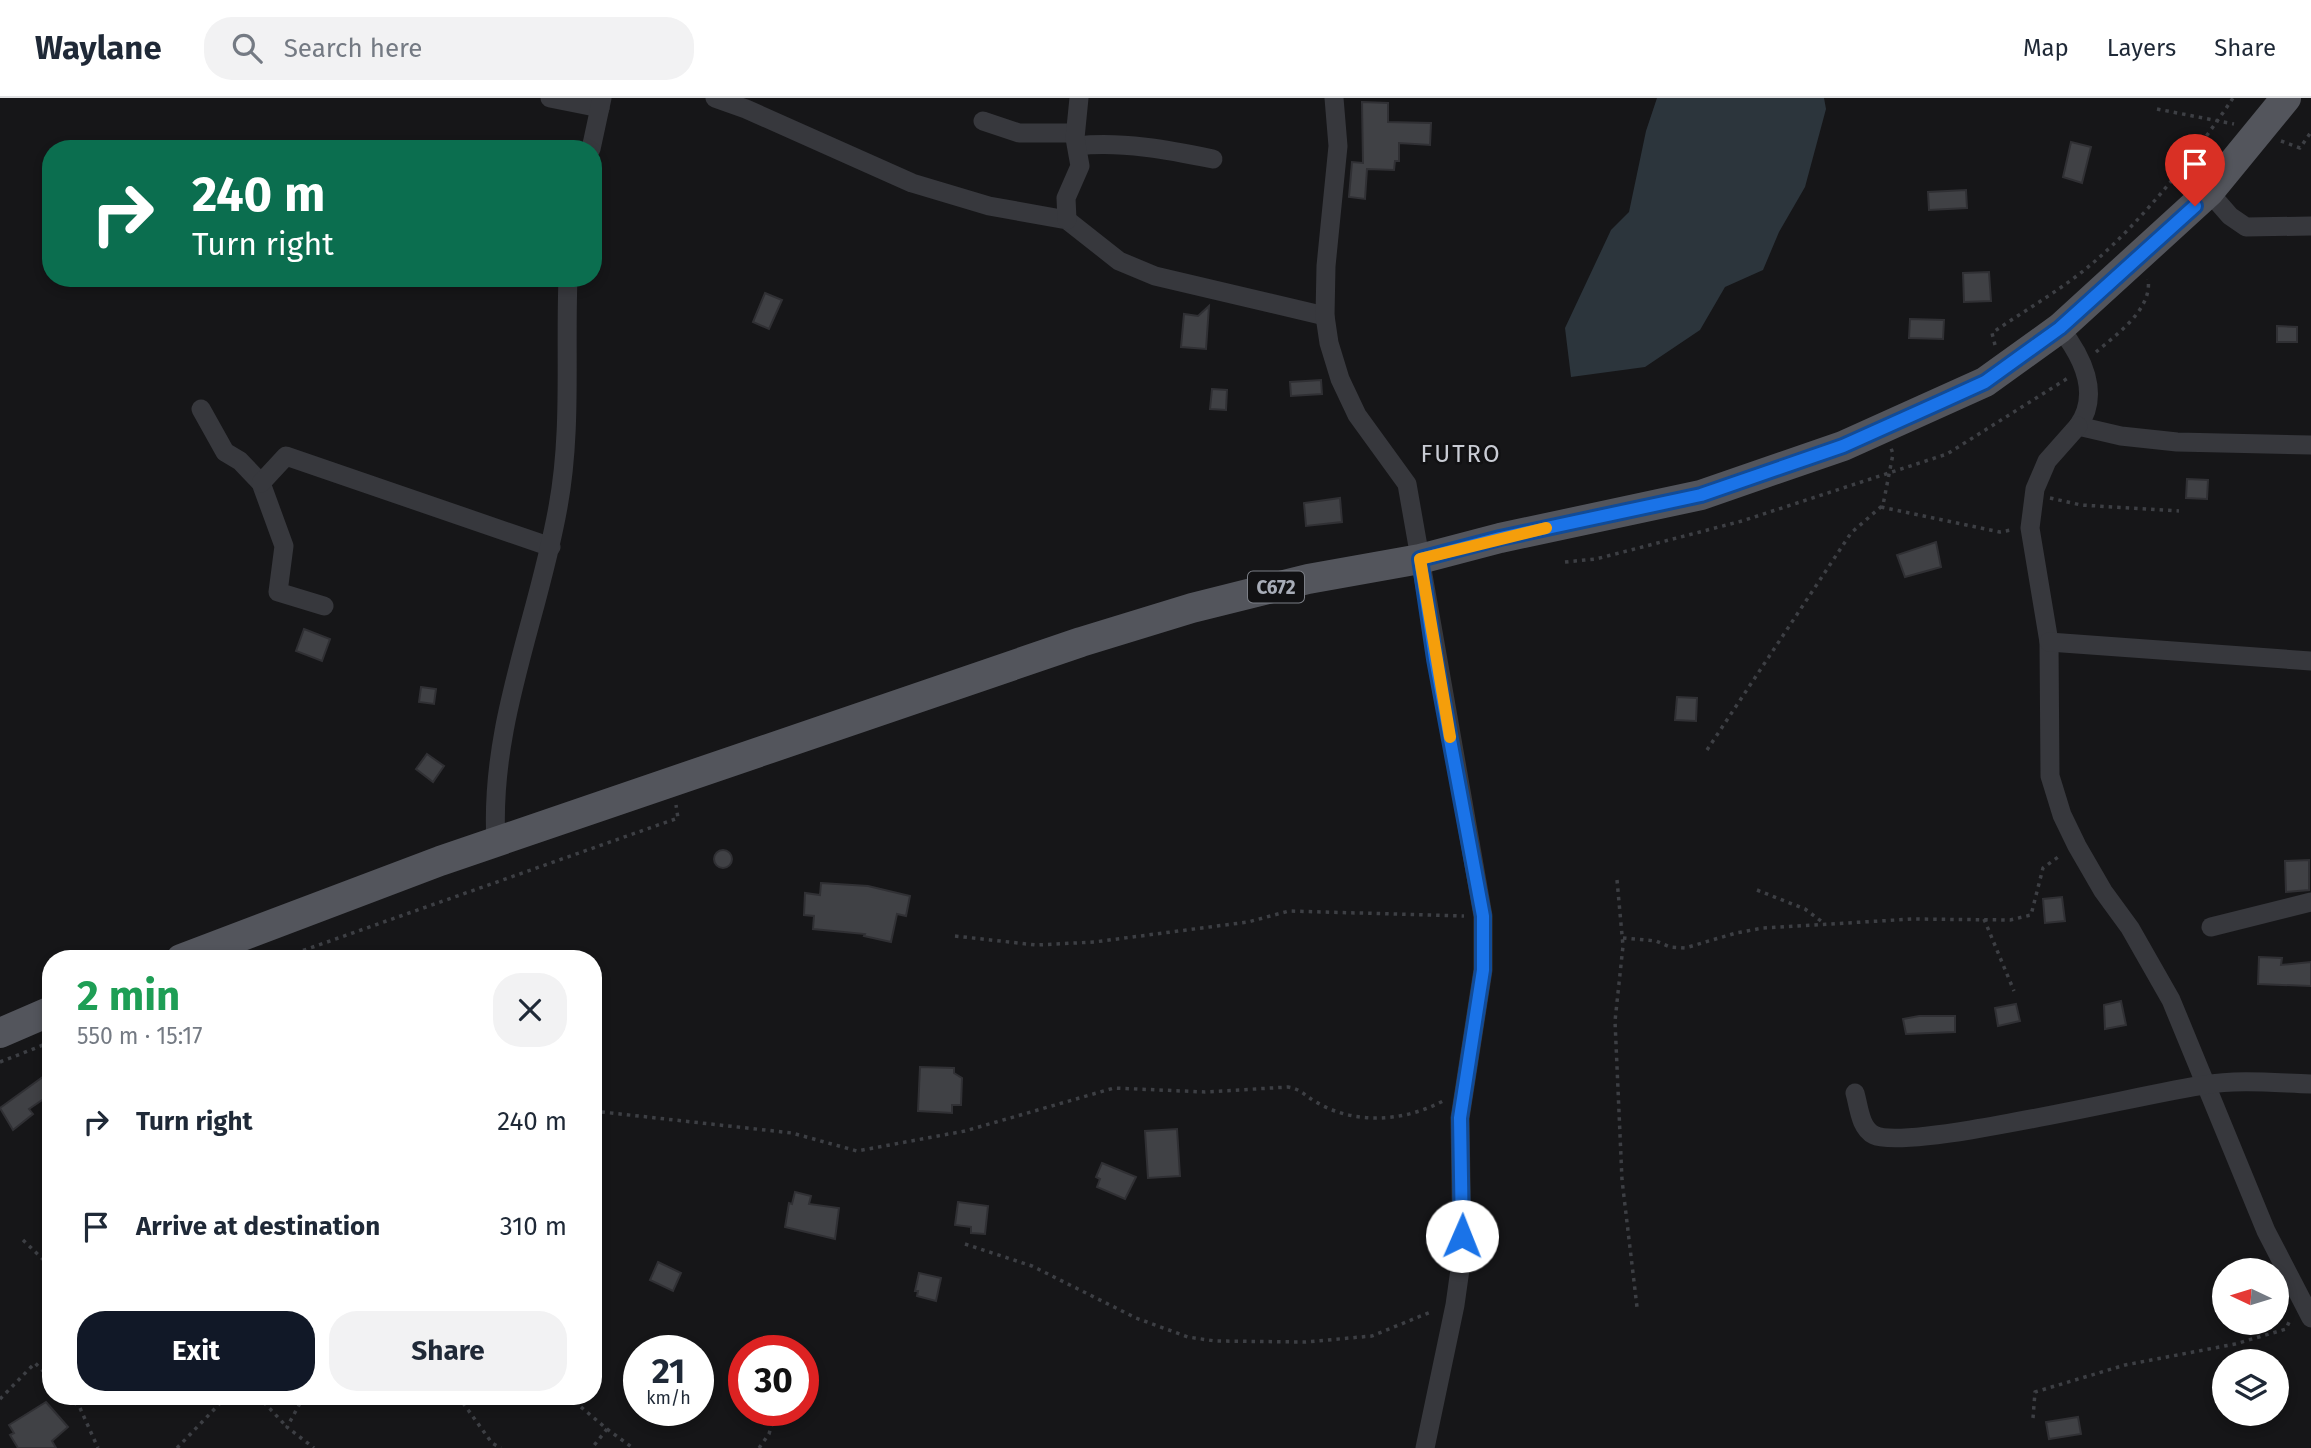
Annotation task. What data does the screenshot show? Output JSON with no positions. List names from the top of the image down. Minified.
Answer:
{"streets":{"main road":["C672"]},"districts":["FUTRO"],"north":"left","page":{"header":"Waylane","search":"Search here","nav":["Map","Layers","Share"],"turn":["240 m","Turn right"],"heading":["2 min","550 m · 15:17"],"list":[{"name":"Turn right","value":"240 m"},{"name":"Arrive at destination","value":"310 m"}],"buttons":["Exit","Share"],"speed":"21 km/h","limit":"30"}}
